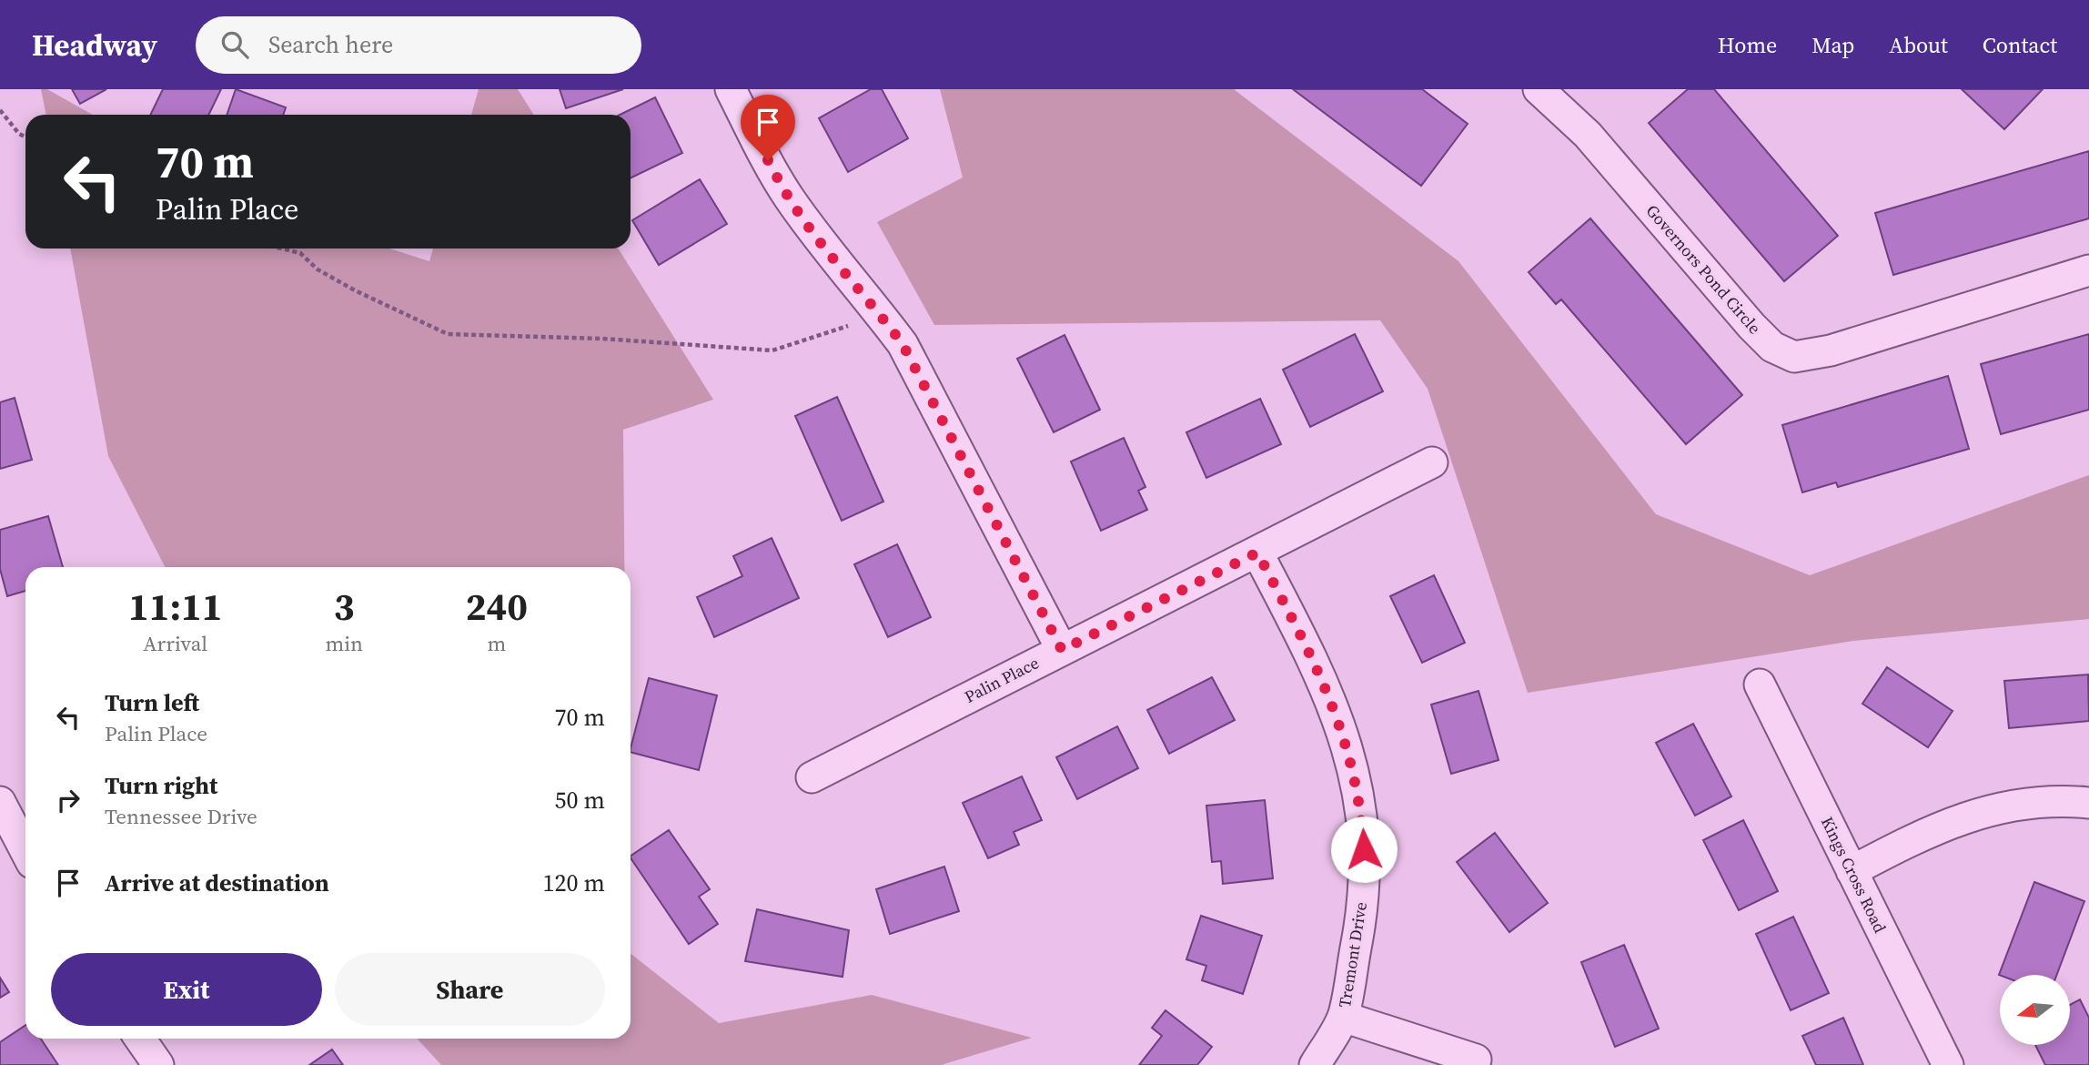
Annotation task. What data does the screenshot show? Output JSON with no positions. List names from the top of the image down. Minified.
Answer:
{"streets":{"street":["Governors Pond Circle","Palin Place","Kings Cross Road","Tremont Drive"]},"crossings":[["Palin Place","Tremont Drive"]],"north":"left","page":{"header":"Headway","search":"Search here","nav":["Home","Map","About","Contact"],"turn":["70 m","Palin Place"],"eta":["11:11","Arrival","3","min","240","m"],"list":[{"name":"Turn left","note":"Palin Place","value":"70 m"},{"name":"Turn right","note":"Tennessee Drive","value":"50 m"},{"name":"Arrive at destination","value":"120 m"}],"buttons":["Exit","Share"]}}
